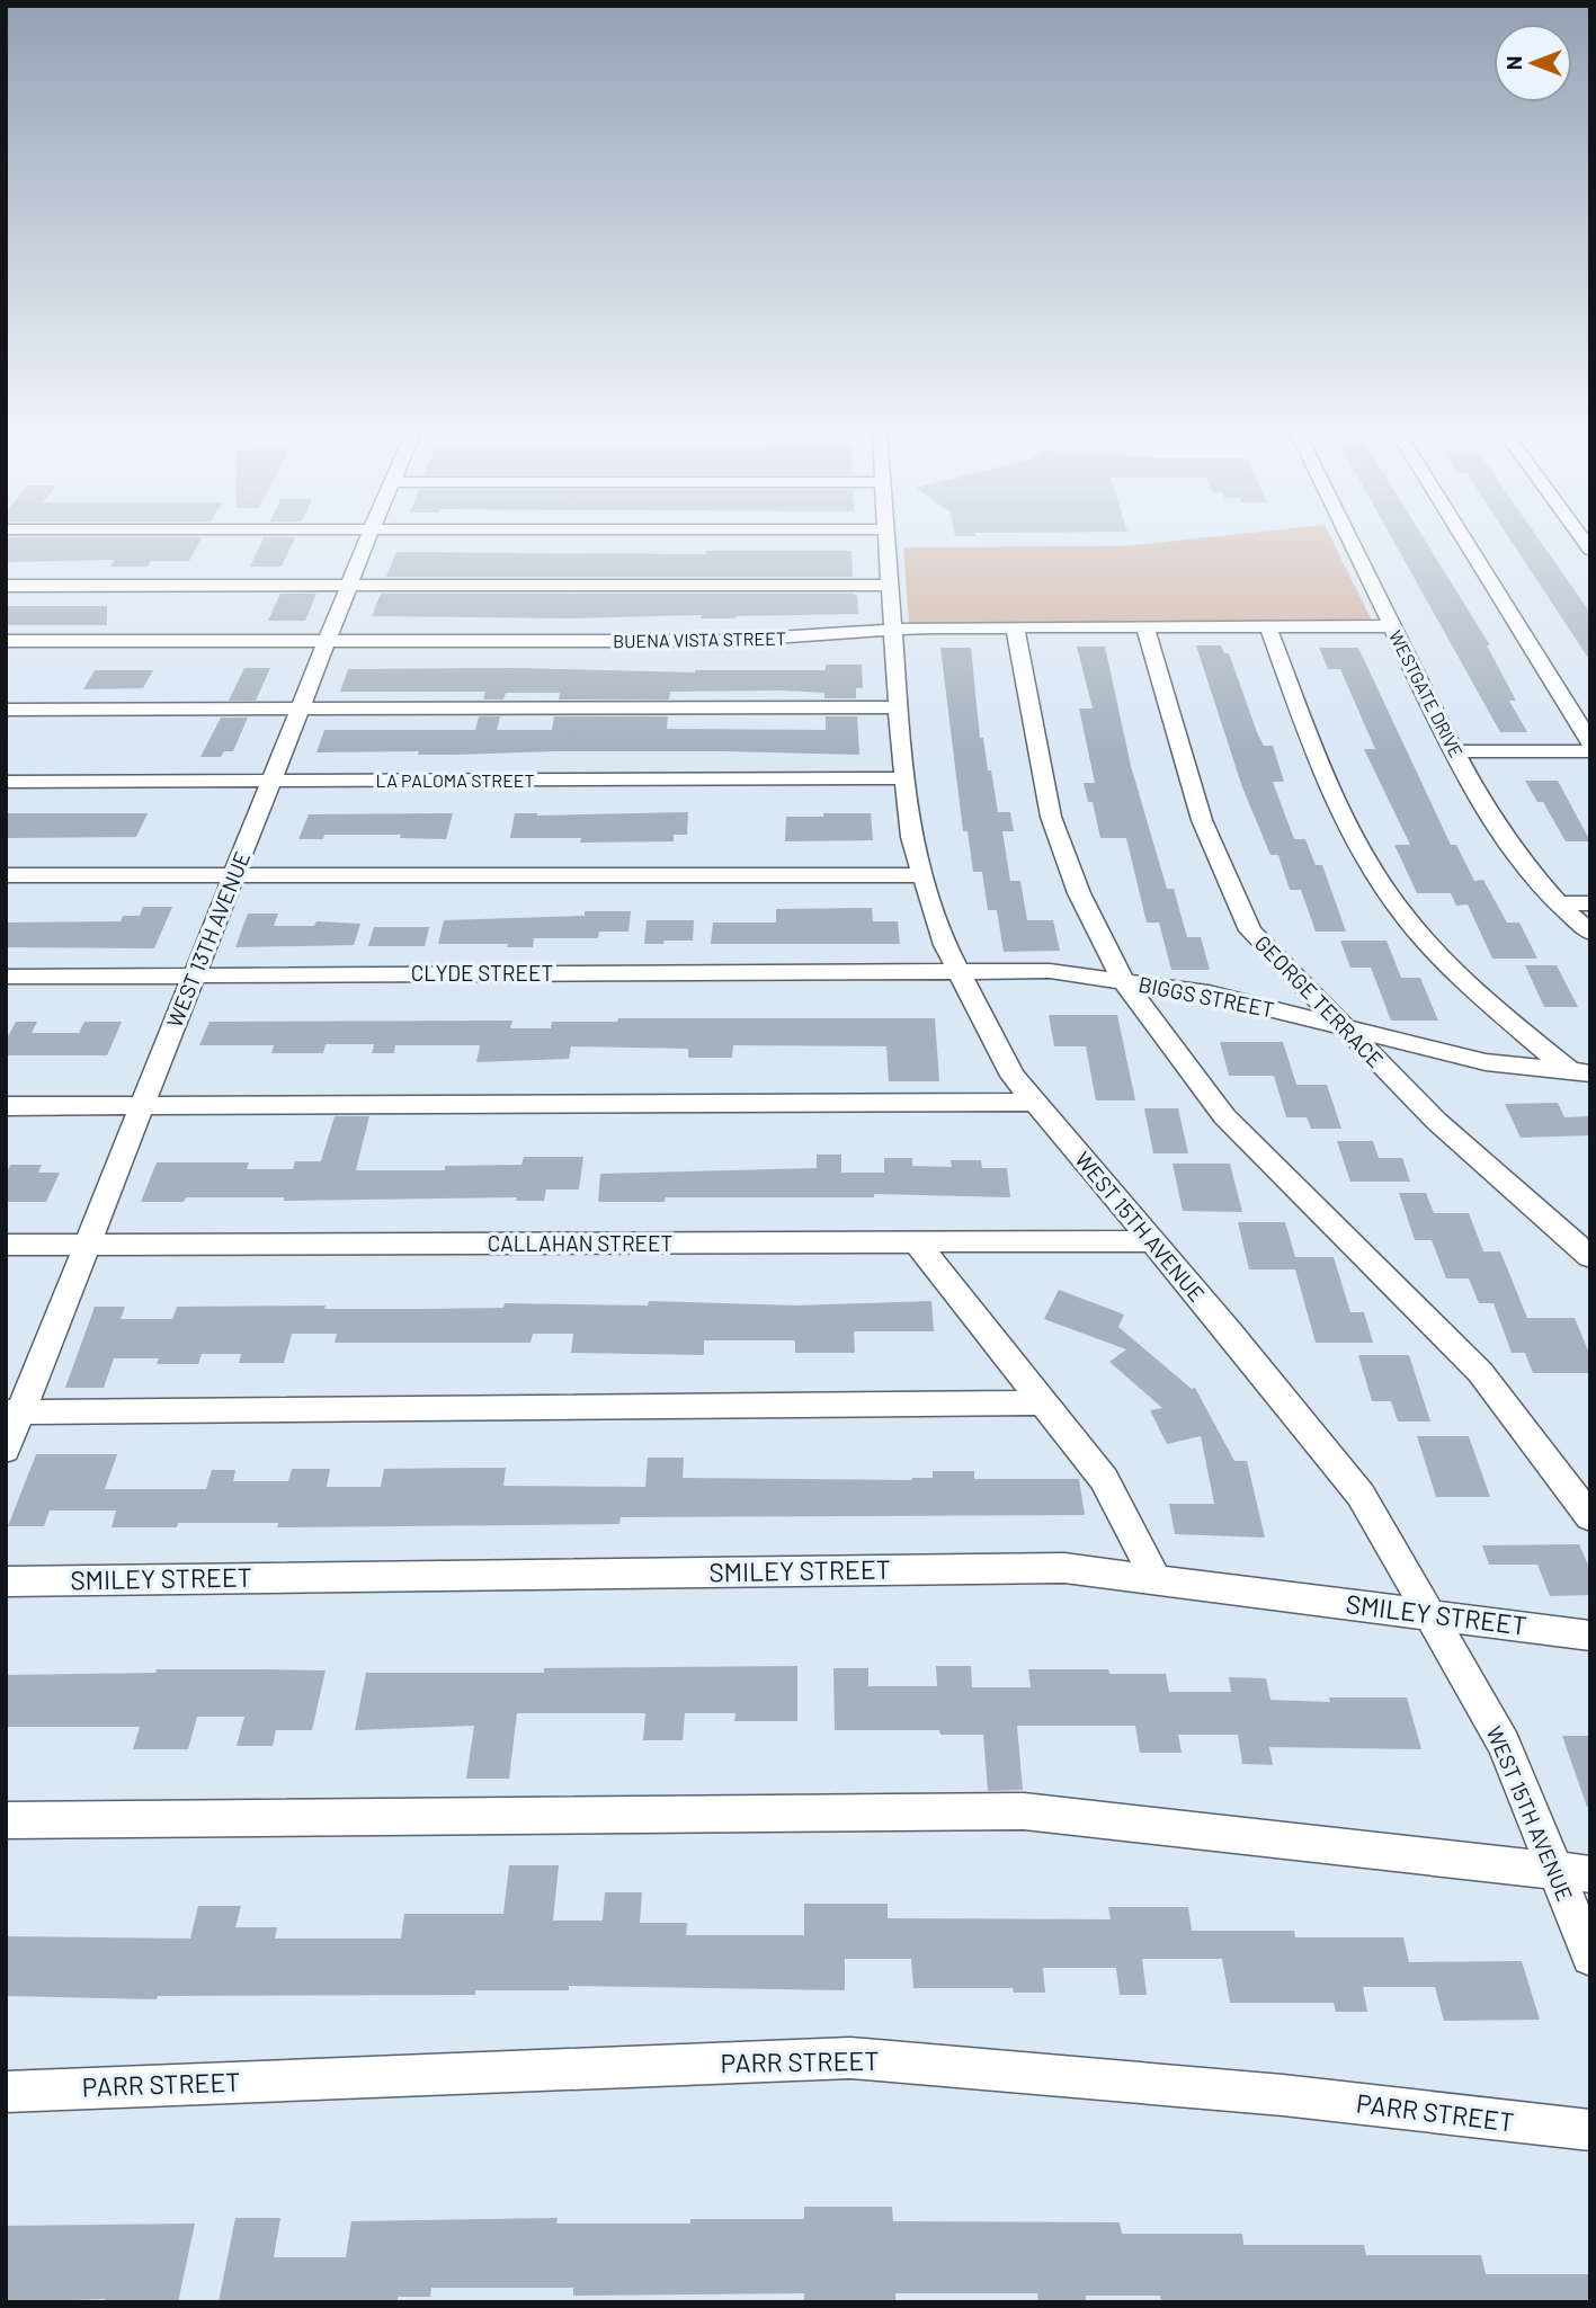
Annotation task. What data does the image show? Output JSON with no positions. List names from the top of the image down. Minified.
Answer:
{"streets":{"street":["BUENA VISTA STREET","WESTGATE DRIVE","LA PALOMA STREET","WEST 13TH AVENUE","CLYDE STREET","BIGGS STREET","GEORGE TERRACE","WEST 15TH AVENUE","CALLAHAN STREET","SMILEY STREET","PARR STREET"]},"crossings":[["BUENA VISTA STREET","WESTGATE DRIVE"],["BUENA VISTA STREET","WEST 13TH AVENUE"],["BUENA VISTA STREET","GEORGE TERRACE"],["BUENA VISTA STREET","WEST 15TH AVENUE"],["LA PALOMA STREET","WEST 13TH AVENUE"],["LA PALOMA STREET","WEST 15TH AVENUE"],["WEST 13TH AVENUE","CLYDE STREET"],["WEST 13TH AVENUE","CALLAHAN STREET"],["CLYDE STREET","BIGGS STREET"],["CLYDE STREET","WEST 15TH AVENUE"],["BIGGS STREET","GEORGE TERRACE"],["BIGGS STREET","WEST 15TH AVENUE"],["WEST 15TH AVENUE","CALLAHAN STREET"],["WEST 15TH AVENUE","SMILEY STREET"]],"north":"left"}
